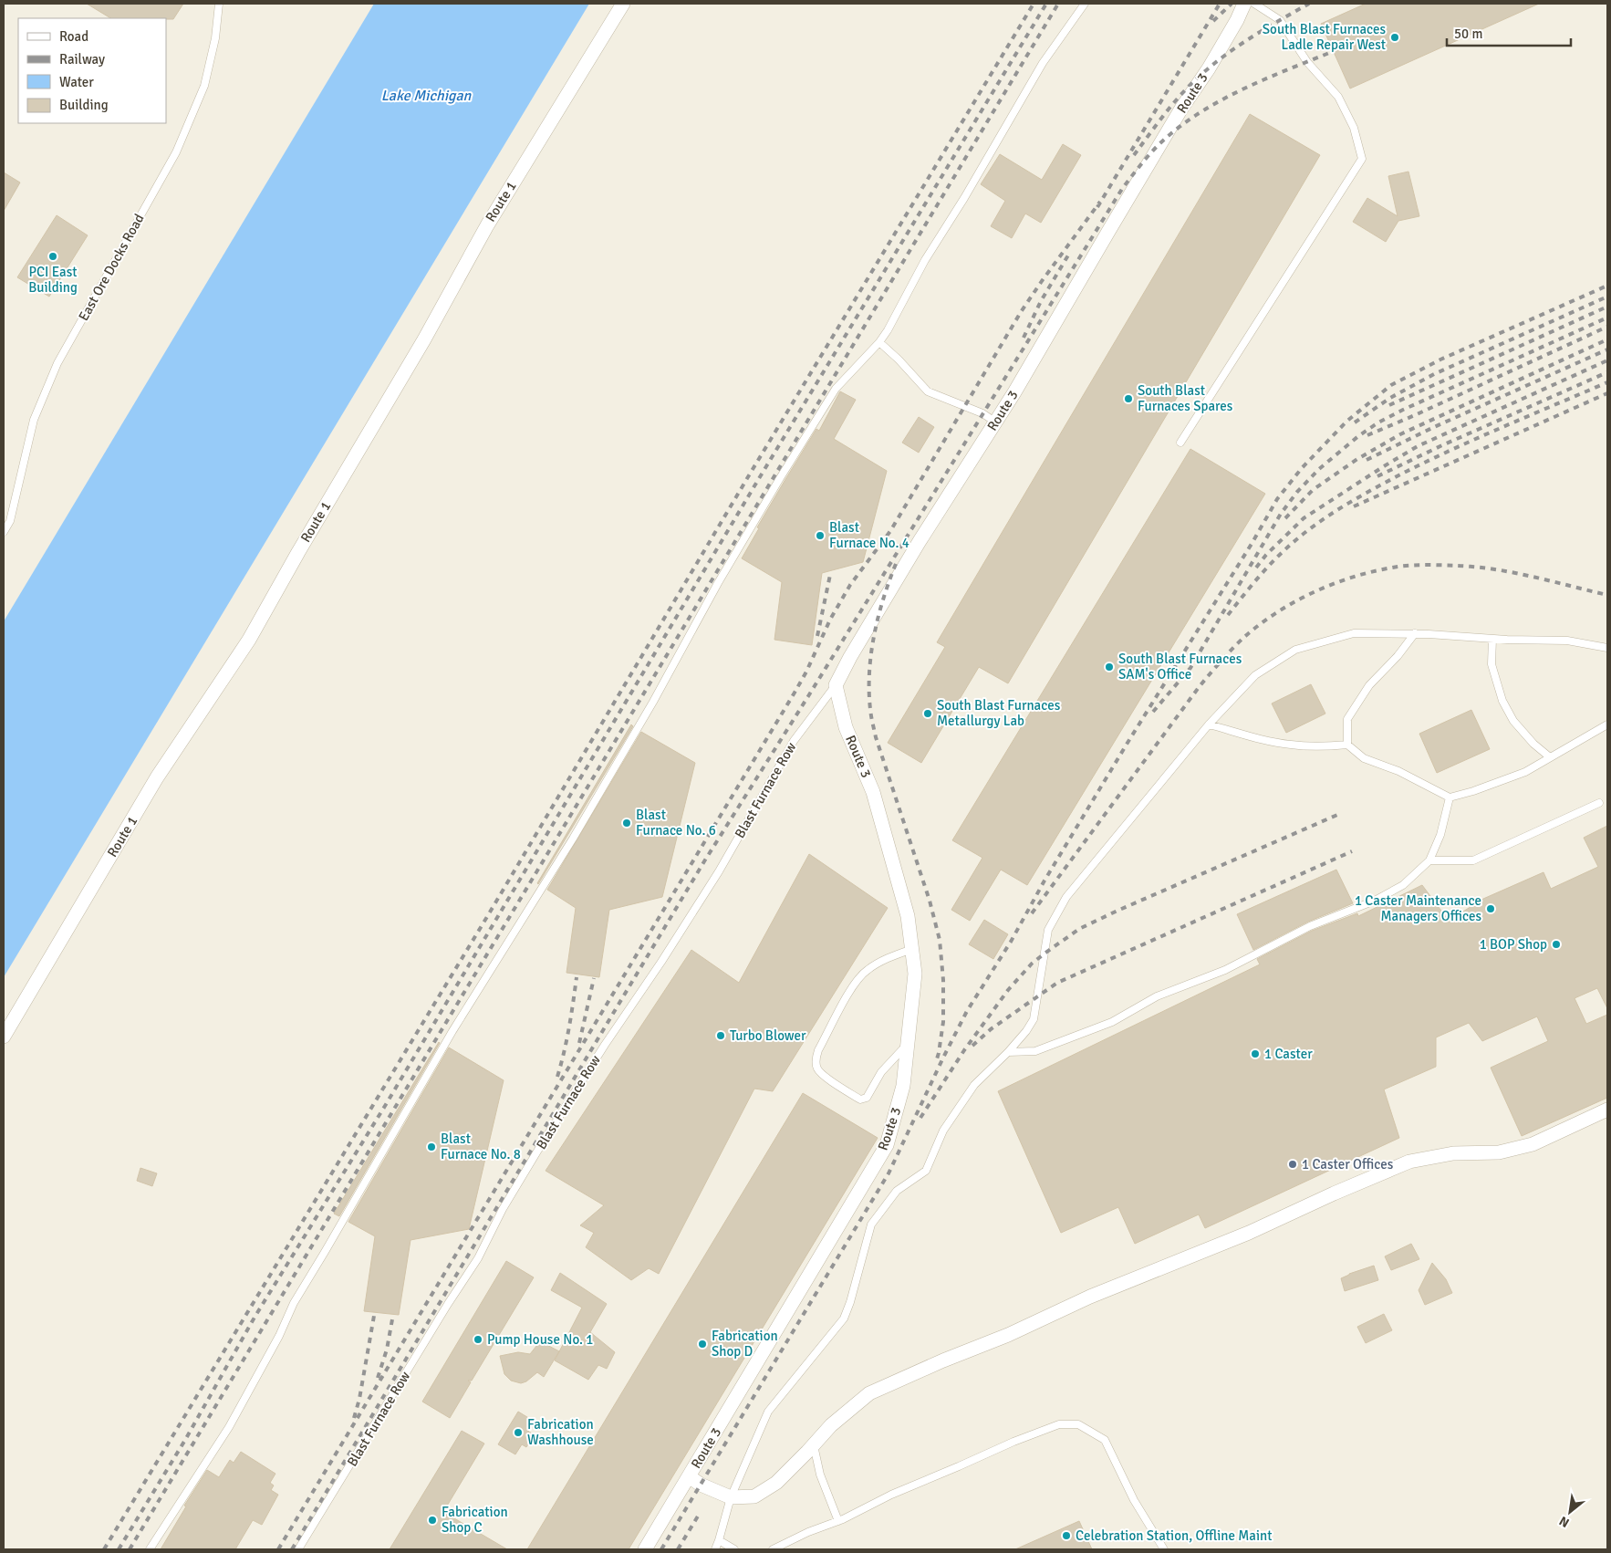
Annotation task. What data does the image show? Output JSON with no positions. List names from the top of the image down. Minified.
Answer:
{"streets":{"street":["Route 3","Route 1"],"lane":["East Ore Docks Road","Blast Furnace Row"]},"crossings":[["Route 3","Blast Furnace Row"]],"water":["Lake Michigan"],"places":["South Blast Furnaces Ladle Repair West","PCI East Building","South Blast Furnaces Spares","Blast Furnace No. 4","South Blast Furnaces SAM's Office","South Blast Furnaces Metallurgy Lab","Blast Furnace No. 6","1 Caster Maintenance Managers Offices","1 BOP Shop","Turbo Blower","1 Caster","Blast Furnace No. 8","1 Caster Offices","Pump House No. 1","Fabrication Shop D","Fabrication Washhouse","Fabrication Shop C","Celebration Station, Offline Maint"],"legend":["Road","Railway","Water","Building"],"scale_bar":"50 m","north":"bottom left"}
